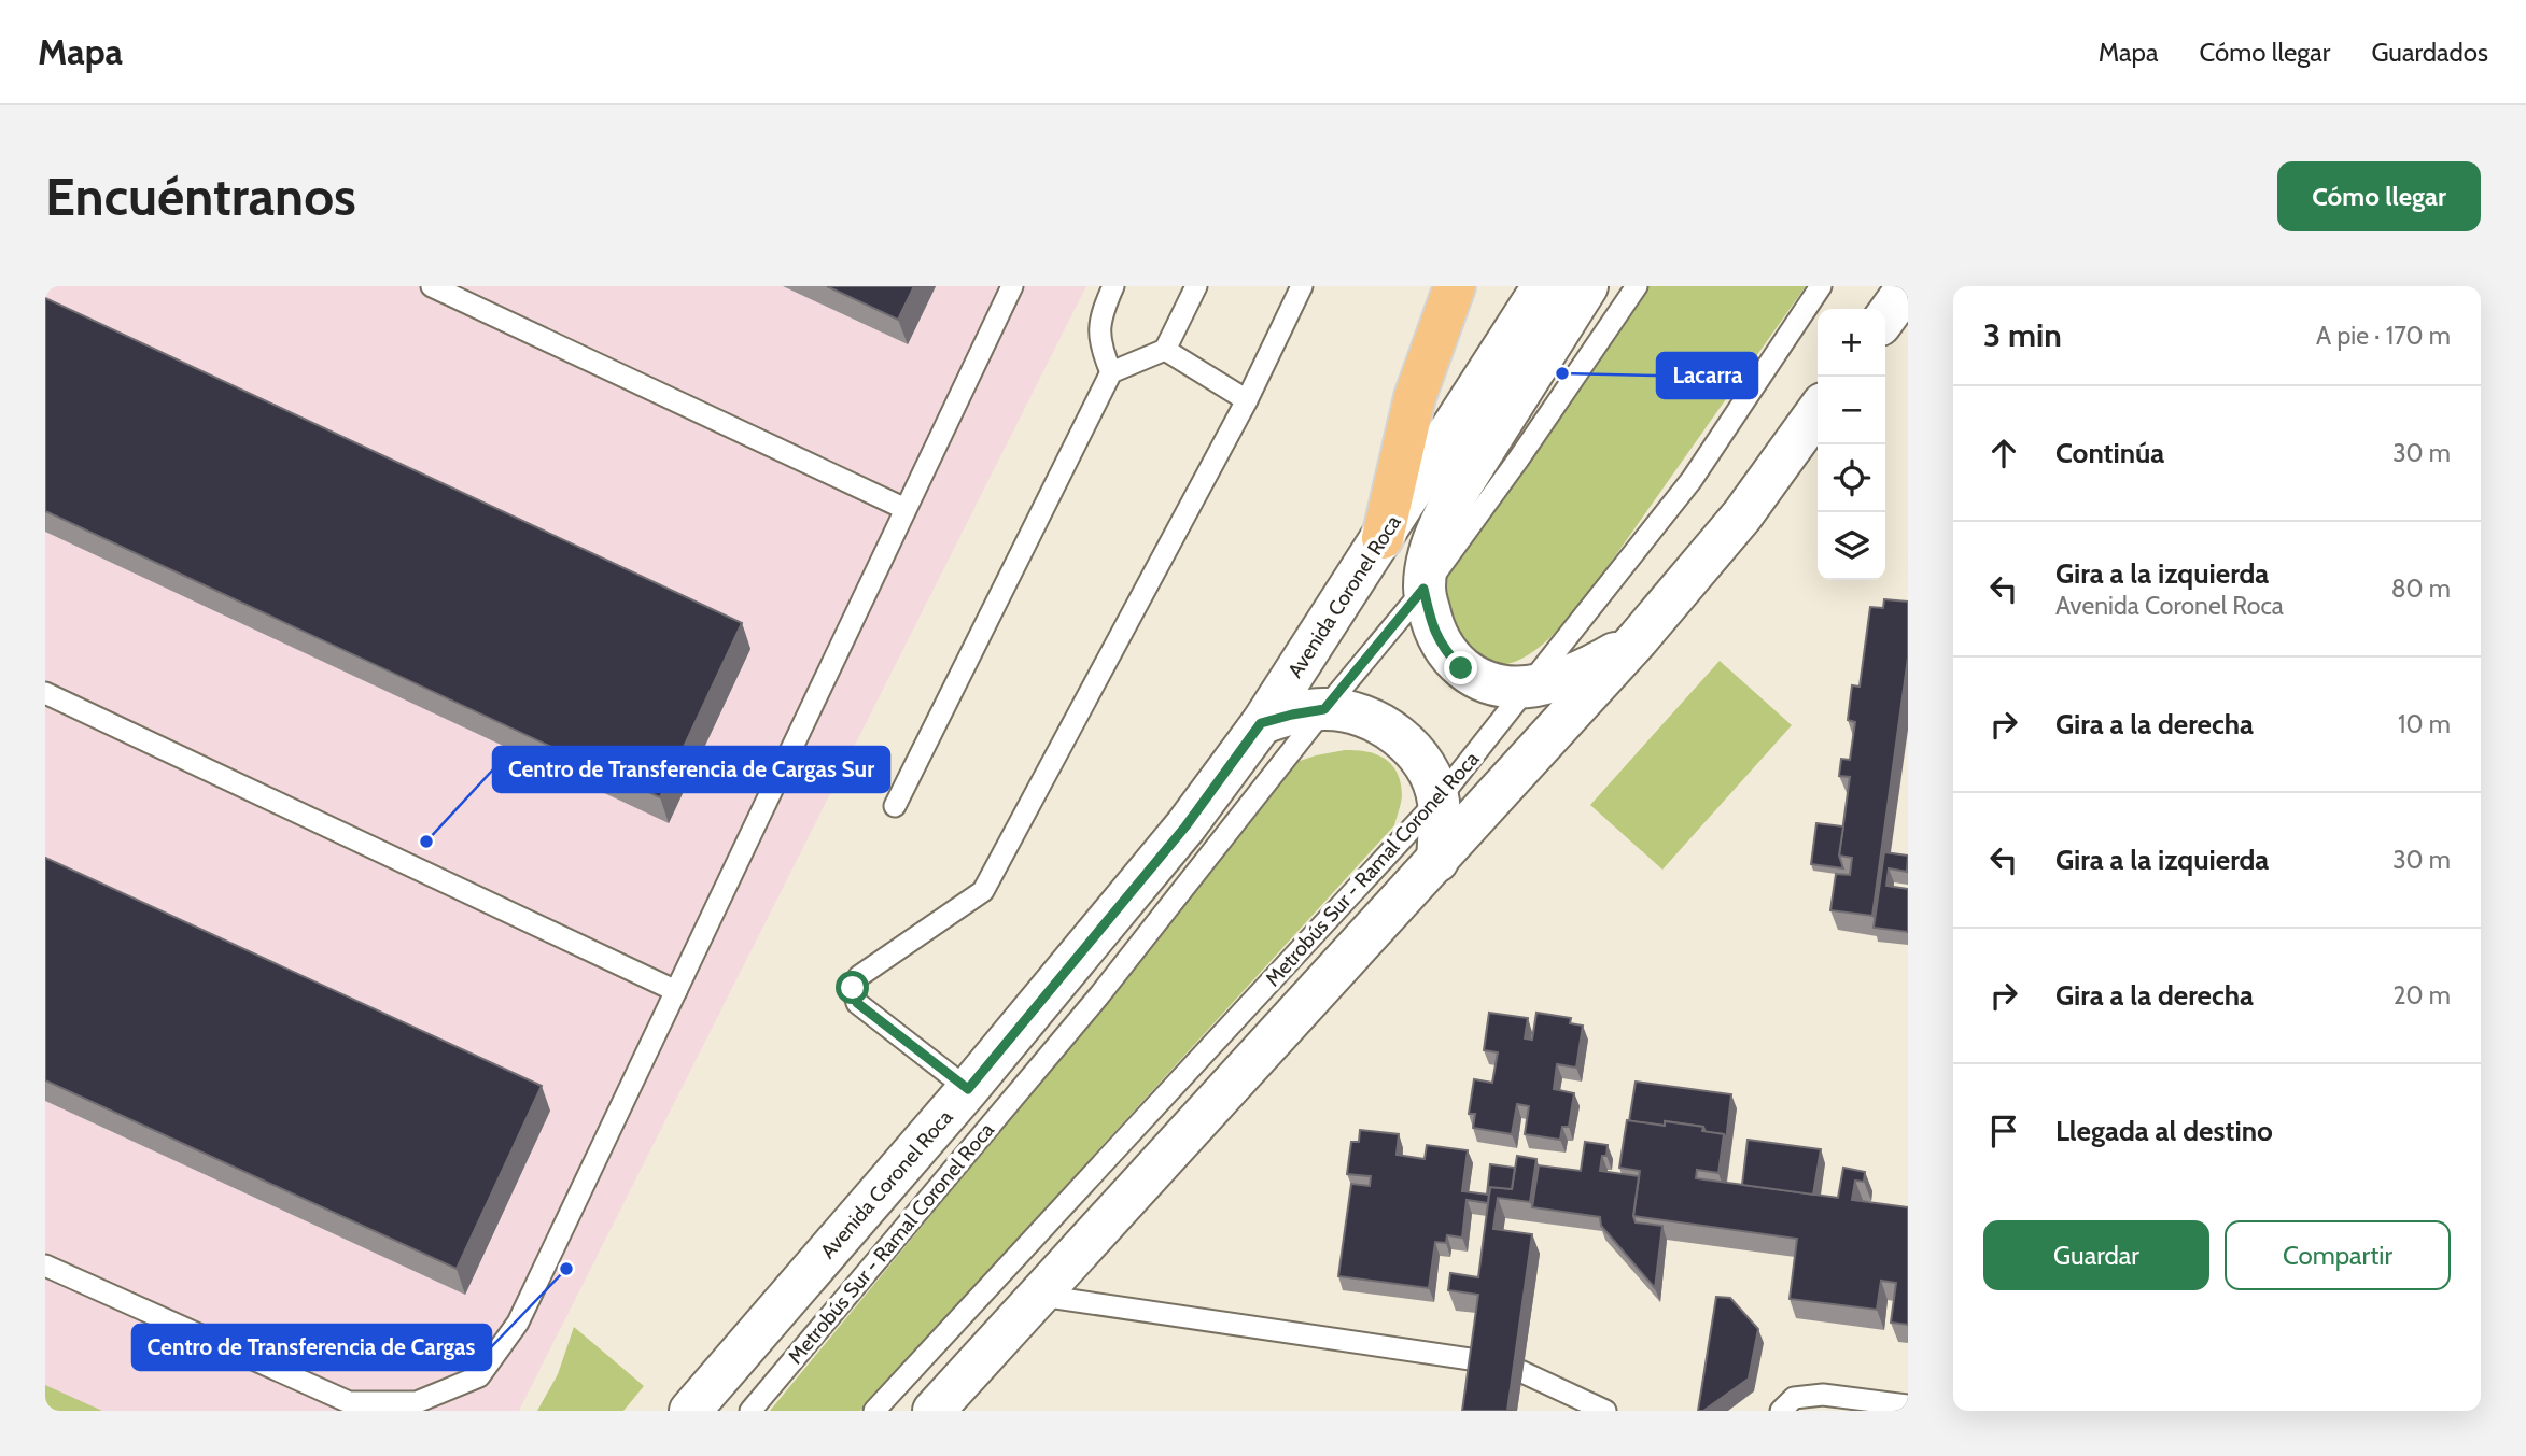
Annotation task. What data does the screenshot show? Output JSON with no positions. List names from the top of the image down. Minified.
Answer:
{"streets":{"main road":["Avenida Coronel Roca"],"lane":["Metrobús Sur - Ramal Coronel Roca"]},"places":["Lacarra","Centro de Transferencia de Cargas Sur","Centro de Transferencia de Cargas"],"page":{"header":"Mapa","nav":["Mapa","Cómo llegar","Guardados"],"buttons":["Cómo llegar",["Guardar","Compartir"]],"title":"Encuéntranos","heading":["3 min","A pie · 170 m"],"map_buttons":["+","−"],"list":[["Continúa","30 m"],["Gira a la izquierda","Avenida Coronel Roca","80 m"],["Gira a la derecha","10 m"],["Gira a la izquierda","30 m"],["Gira a la derecha","20 m"],"Llegada al destino"]}}
